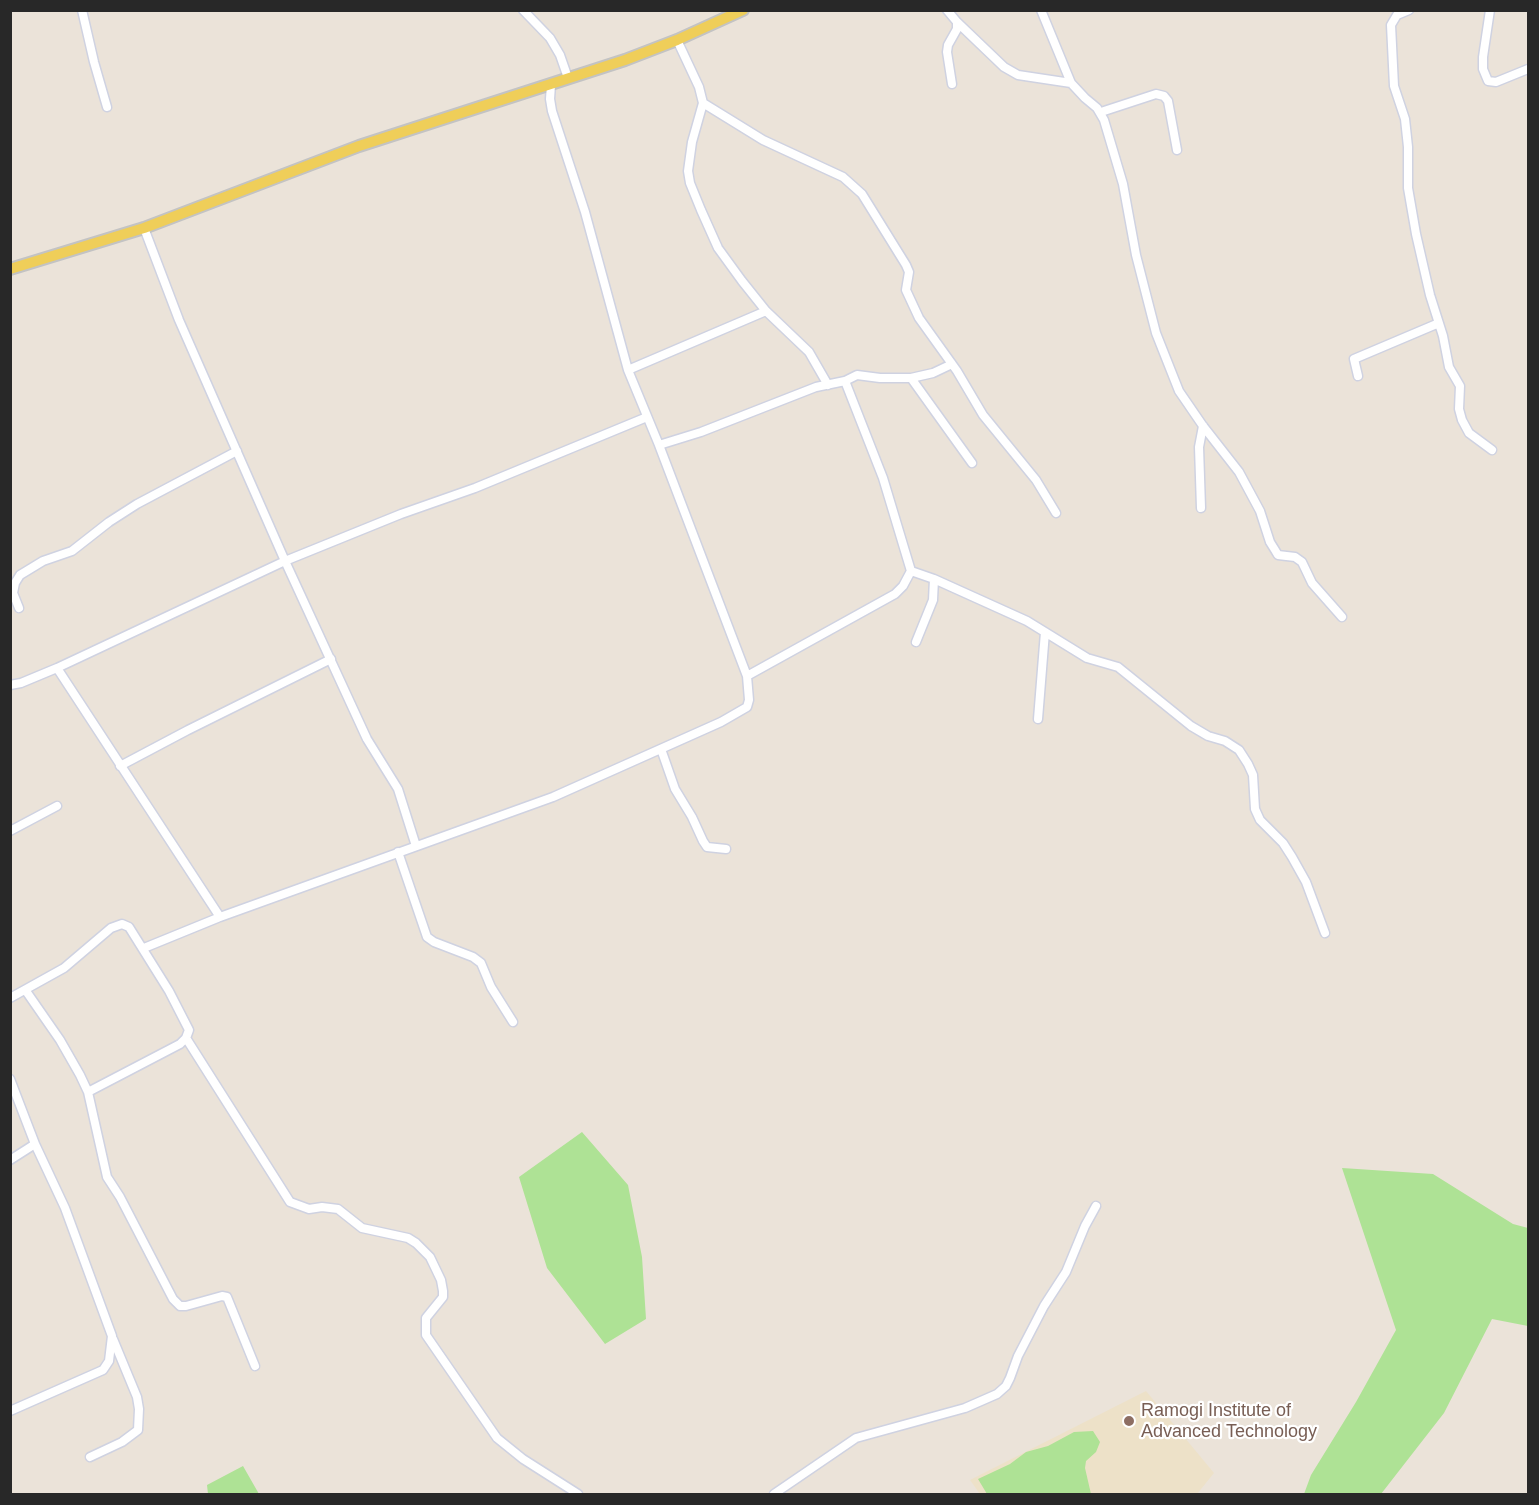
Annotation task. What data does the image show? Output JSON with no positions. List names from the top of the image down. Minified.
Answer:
{"places":["Ramogi Institute of Advanced Technology"]}
